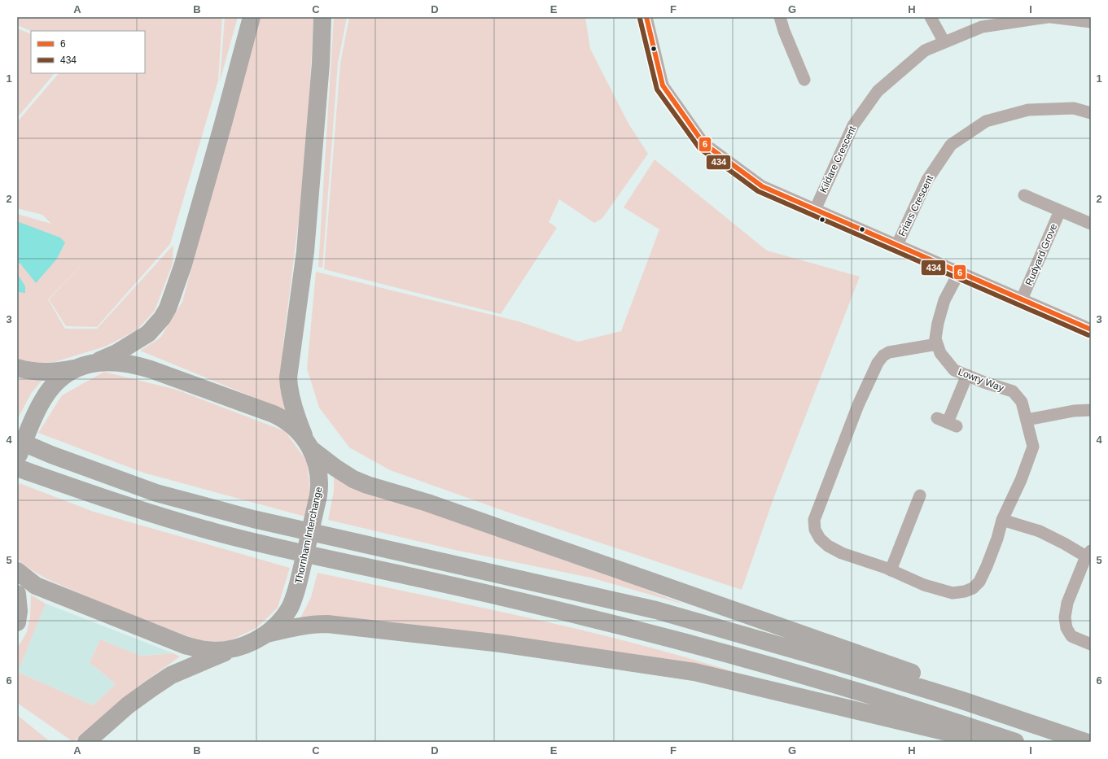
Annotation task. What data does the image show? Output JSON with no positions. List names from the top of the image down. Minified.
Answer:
{"streets":{"highway":["Thornham Interchange"],"street":["Kildare Crescent","Friars Crescent","Rudyard Grove","Lowry Way"]},"lines":["transit line 6","transit line 434"],"legend":["6","434"],"grid":{"columns":["A","B","C","D","E","F","G","H","I"],"rows":["1","2","3","4","5","6"]}}
